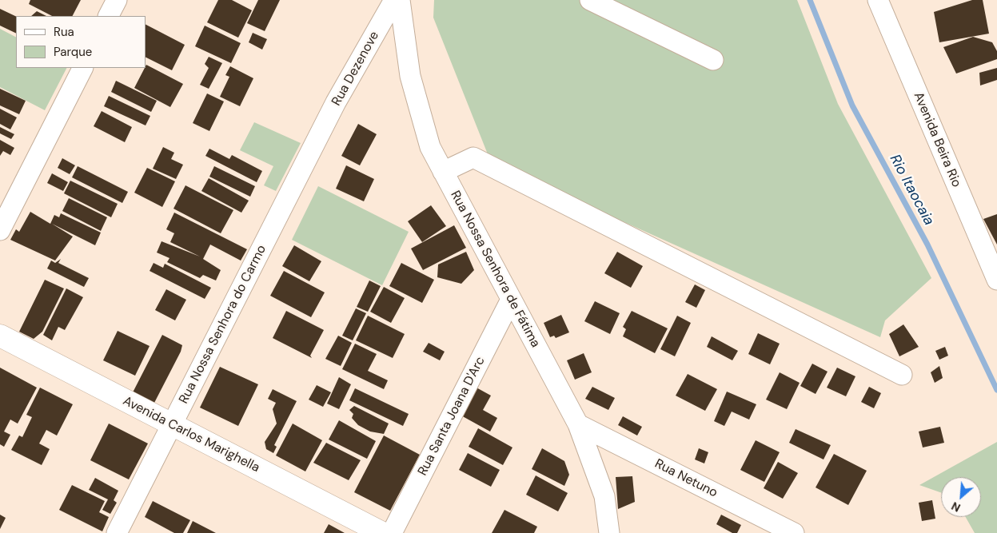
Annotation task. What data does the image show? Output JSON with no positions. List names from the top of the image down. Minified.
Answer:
{"streets":{"main road":["Avenida Carlos Marighella"],"street":["Rua Dezenove","Avenida Beira Rio","Rua Nossa Senhora de Fátima","Rua Nossa Senhora do Carmo","Rua Santa Joana D'Arc","Rua Netuno"]},"crossings":[["Rua Dezenove","Rua Nossa Senhora do Carmo"],["Rua Nossa Senhora de Fátima","Rua Santa Joana D'Arc"],["Rua Nossa Senhora de Fátima","Rua Netuno"],["Rua Nossa Senhora do Carmo","Avenida Carlos Marighella"]],"water":["Rio Itaocaia"],"legend":["Rua","Parque"],"north":"bottom left"}
